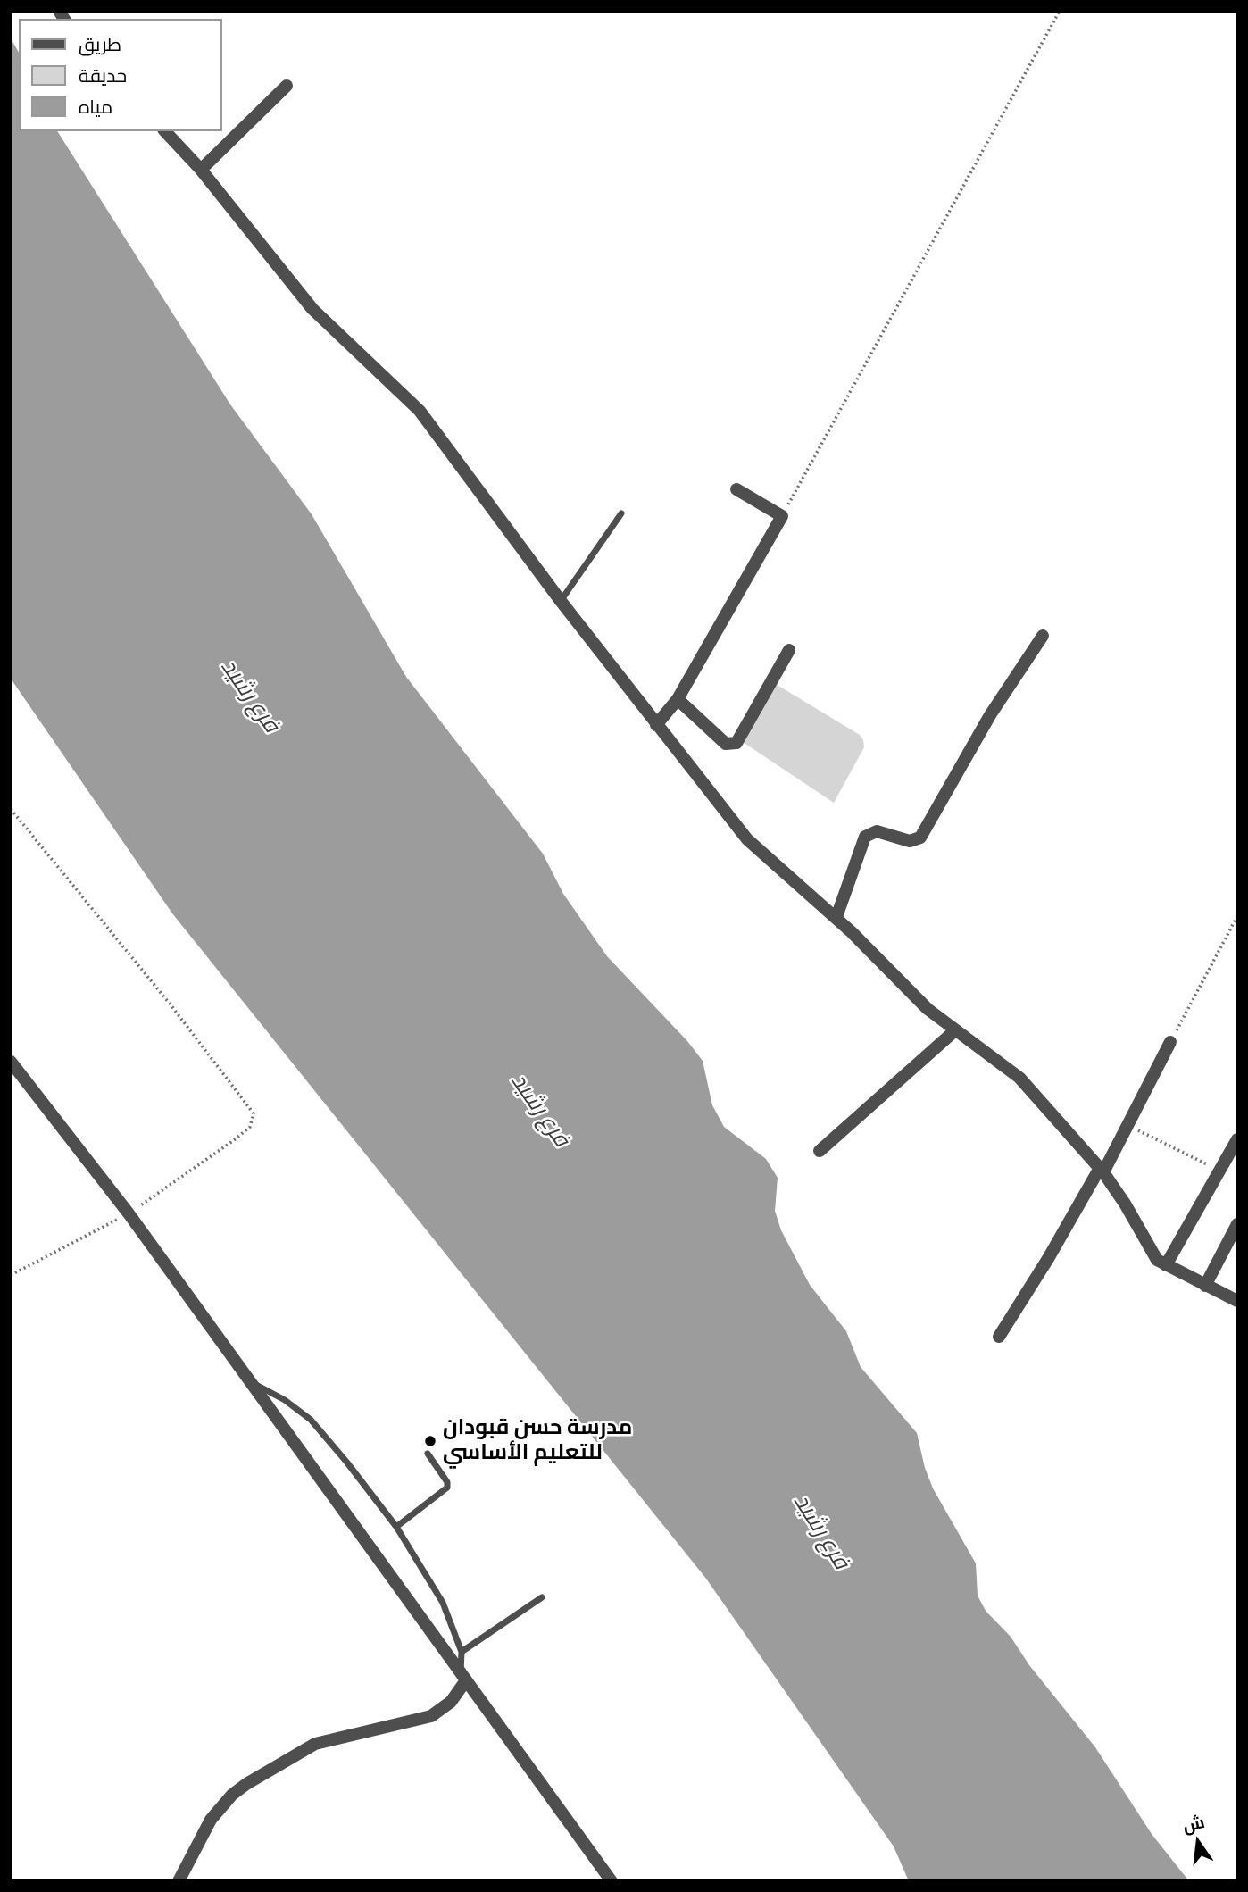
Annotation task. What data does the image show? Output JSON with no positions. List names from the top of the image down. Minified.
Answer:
{"water":["فرع رشيد"],"places":["مدرسة حسن قبودان للتعليم الأساسي"],"legend":["طريق","حديقة","مياه"],"north":"top"}
